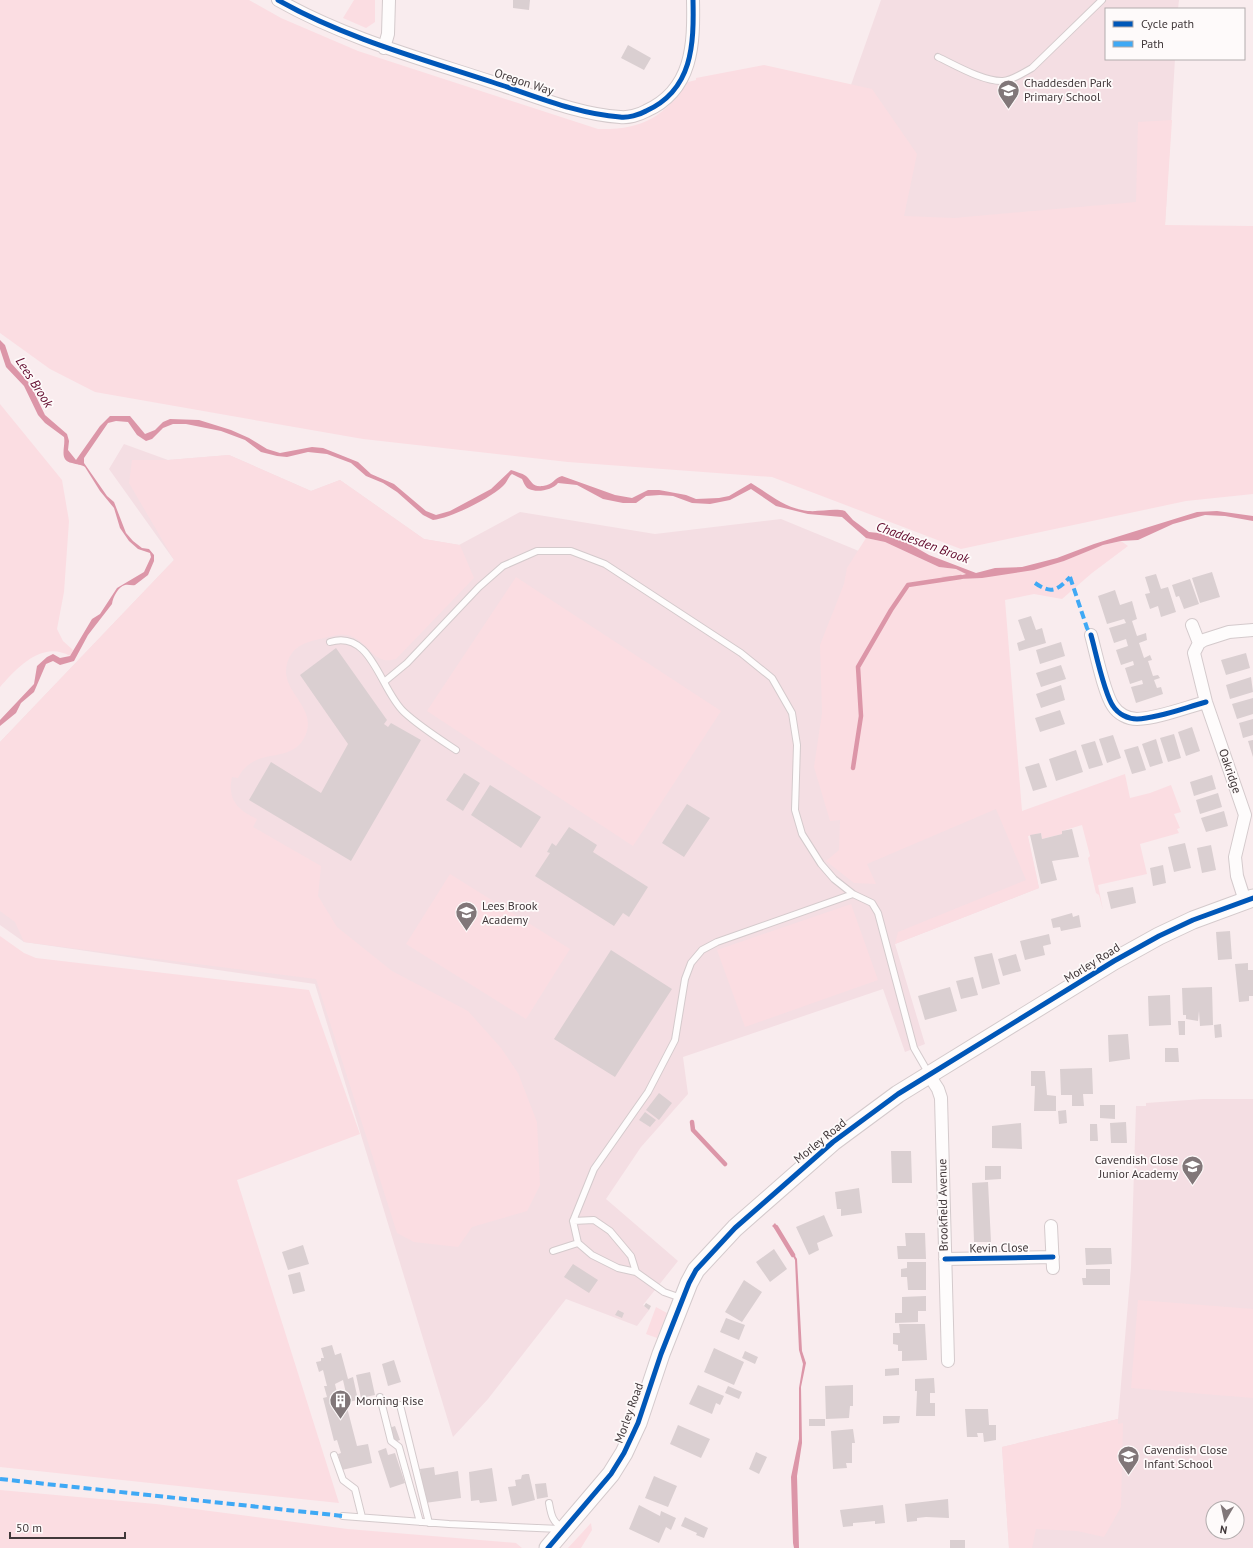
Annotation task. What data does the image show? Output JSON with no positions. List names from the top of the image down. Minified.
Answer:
{"streets":{"street":["Oregon Way","Oakridge","Morley Road","Brookfield Avenue","Kevin Close"]},"crossings":[["Oakridge","Morley Road"],["Morley Road","Brookfield Avenue"],["Brookfield Avenue","Kevin Close"]],"water":["Lees Brook","Chaddesden Brook"],"places":{"school or university":["Chaddesden Park Primary School","Lees Brook Academy","Cavendish Close Junior Academy","Cavendish Close Infant School"],"building":["Morning Rise"]},"legend":["Cycle path","Path"],"scale_bar":"50 m","north":"bottom"}
